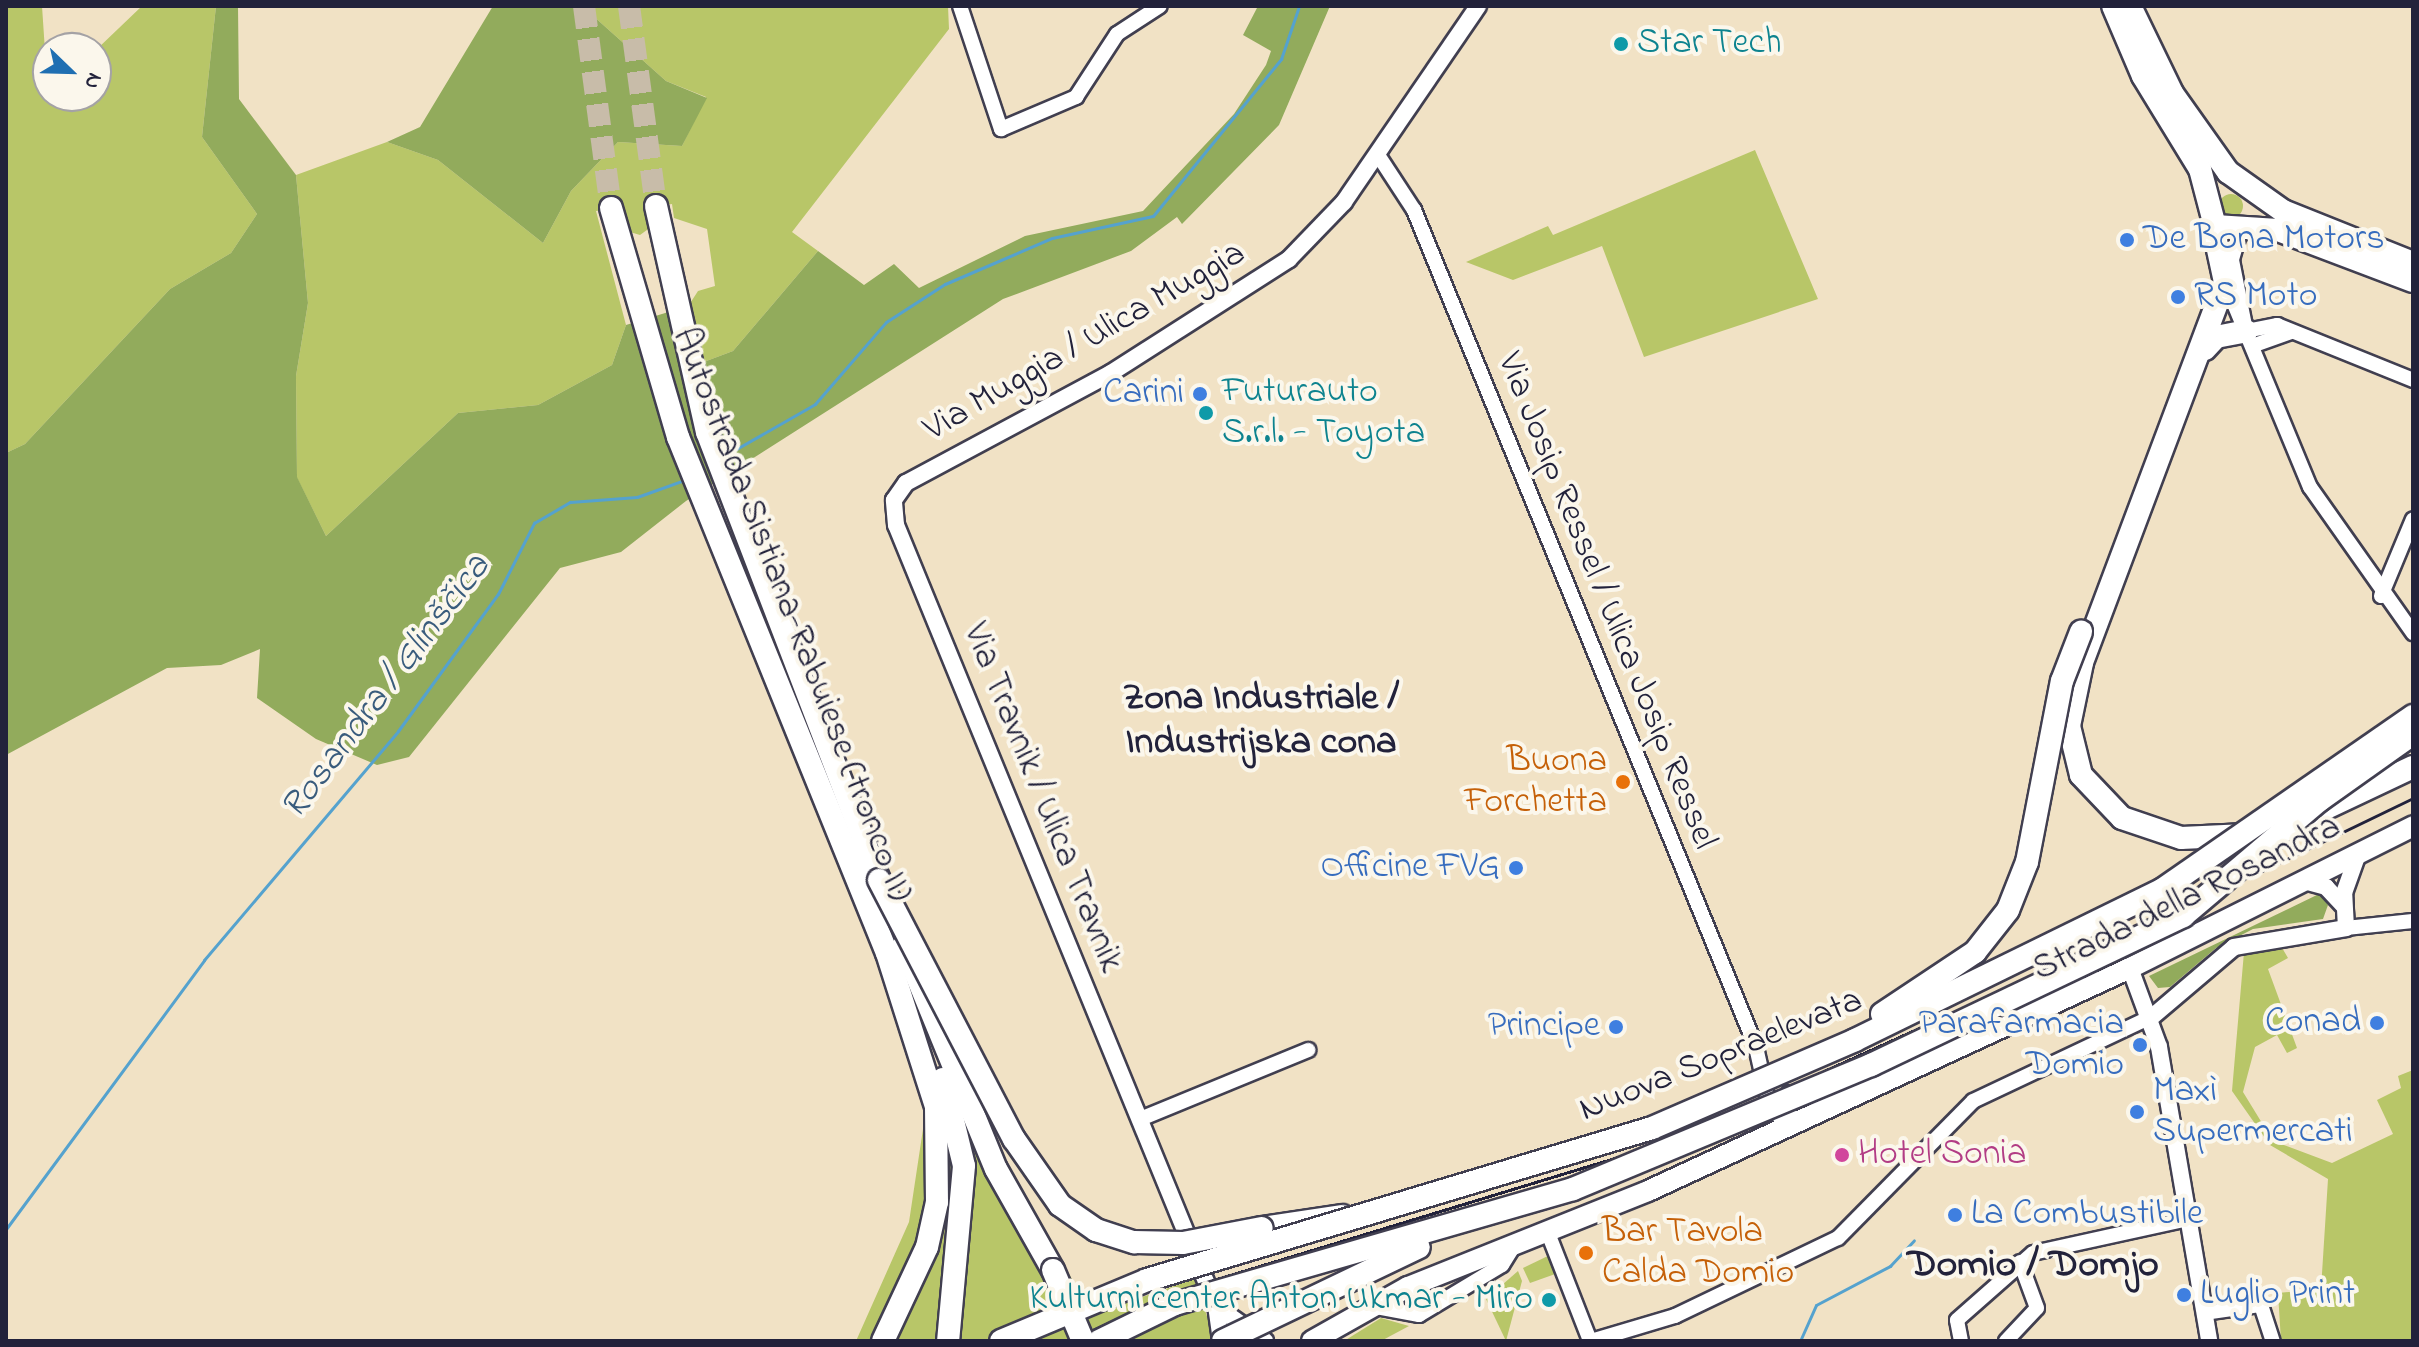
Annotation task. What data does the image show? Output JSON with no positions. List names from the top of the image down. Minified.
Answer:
{"streets":{"main road":["Autostrada Sistiana-Rabuiese (tronco II)","Strada della Rosandra","Nuova Sopraelevata"],"street":["Via Muggia / Ulica Muggia","Via Josip Ressel / Ulica Josip Ressel","Via Travnik / Ulica Travnik"]},"crossings":[["Via Muggia / Ulica Muggia","Via Josip Ressel / Ulica Josip Ressel"],["Via Muggia / Ulica Muggia","Via Travnik / Ulica Travnik"],["Via Josip Ressel / Ulica Josip Ressel","Strada della Rosandra"]],"districts":["Zona Industriale / Industrijska cona","Domio / Domjo"],"water":["Rosandra / Glinščica"],"places":["Star Tech","De Bona Motors","RS Moto","Carini","Futurauto S.r.l. - Toyota","Buona Forchetta","Officine FVG","Conad","Principe","Parafarmacia Domio","Maxì Supermercati","Hotel Sonia","La Combustibile","Bar Tavola Calda Domio","Luglio Print","Kulturni center Anton Ukmar - Miro"],"north":"bottom right"}
